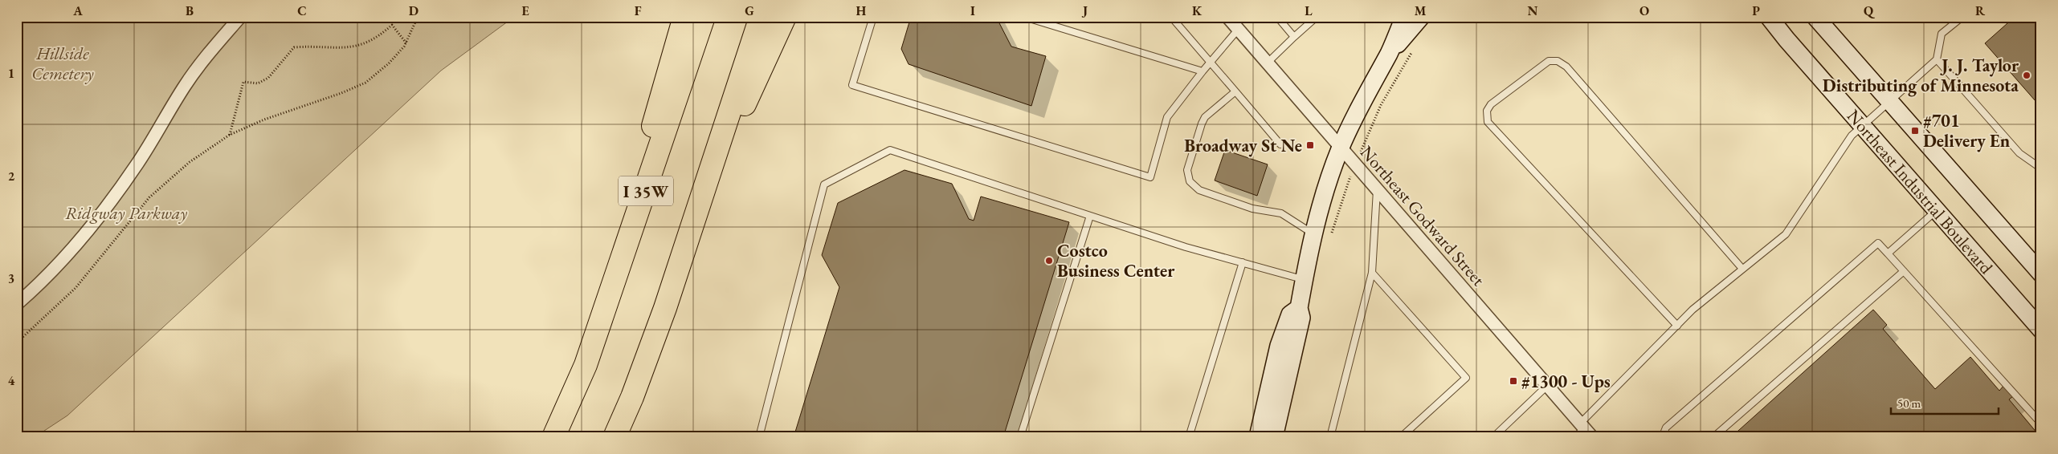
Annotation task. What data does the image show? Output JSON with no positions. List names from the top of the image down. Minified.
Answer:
{"streets":{"highway":["I 35W"],"street":["Northeast Industrial Boulevard","Northeast Godward Street"]},"parks":["Hillside Cemetery","Ridgway Parkway"],"places":{"other":["J. J. Taylor Distributing of Minnesota","Costco Business Center"],"transit":["#701 Delivery En","Broadway St Ne","#1300 - Ups"]},"scale_bar":"50 m","grid":{"columns":["A","B","C","D","E","F","G","H","I","J","K","L","M","N","O","P","Q","R"],"rows":["1","2","3","4"]}}
